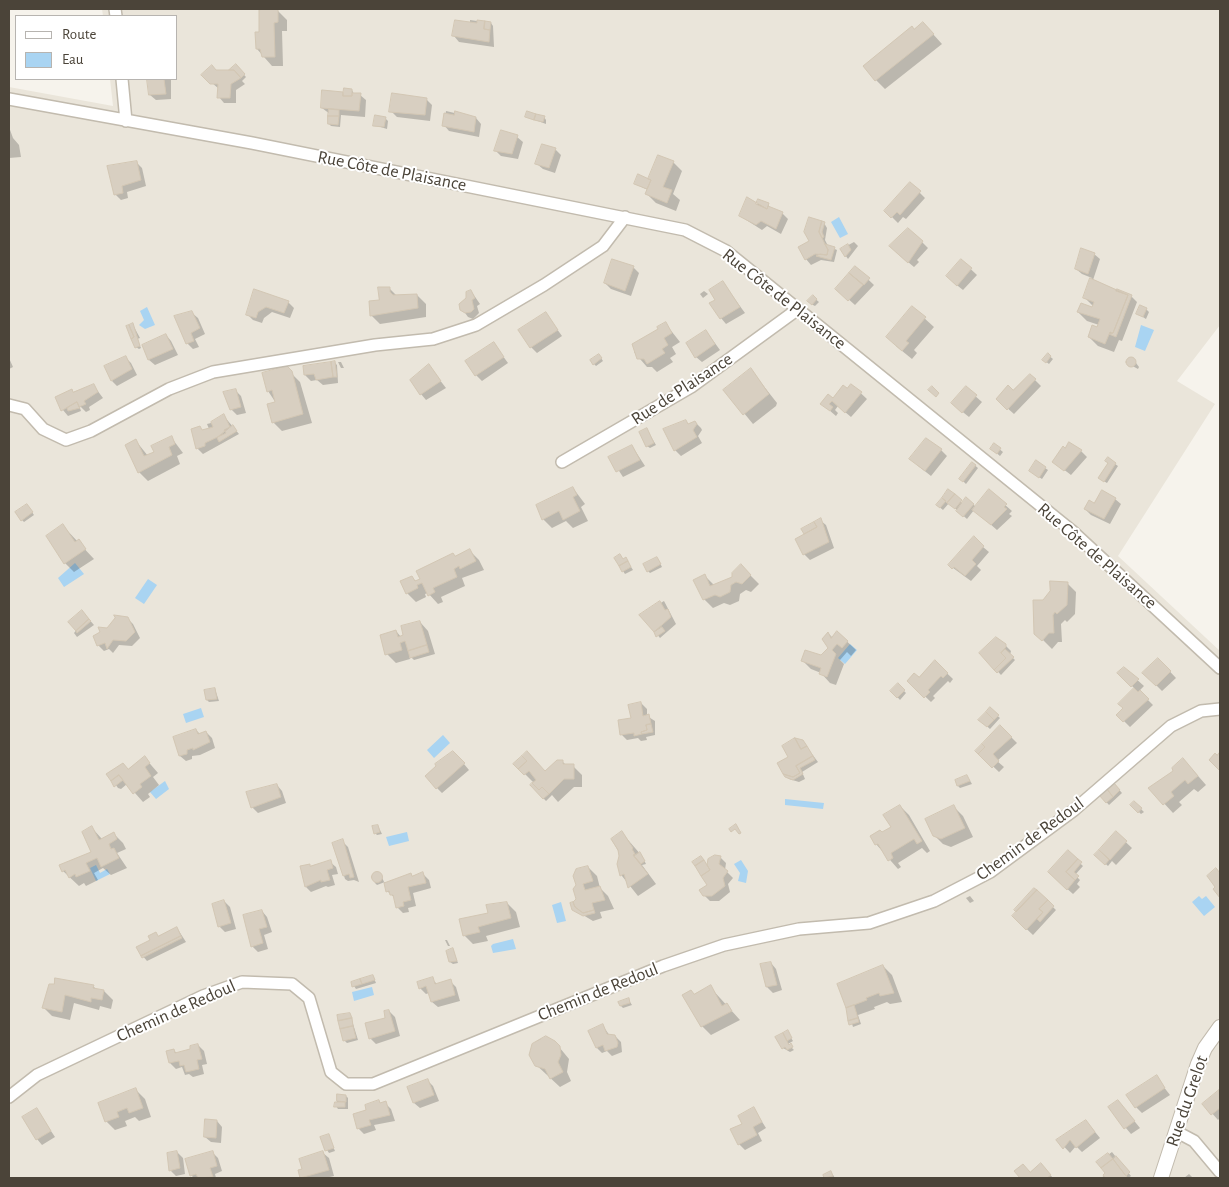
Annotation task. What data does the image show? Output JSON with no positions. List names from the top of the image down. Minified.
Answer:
{"streets":{"street":["Rue Côte de Plaisance","Rue de Plaisance","Chemin de Redoul","Rue du Grelot"]},"crossings":[["Rue Côte de Plaisance","Rue de Plaisance"]],"legend":["Route","Eau"]}
